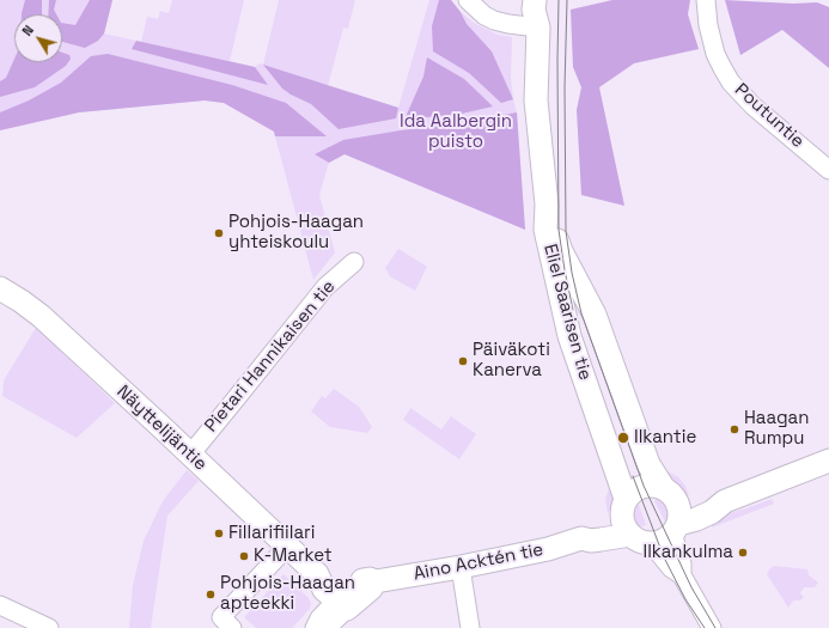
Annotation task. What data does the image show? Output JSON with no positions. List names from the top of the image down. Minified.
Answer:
{"streets":{"main road":["Eliel Saarisen tie","Näyttelijäntie","Aino Acktén tie"],"street":["Poutuntie","Pietari Hannikaisen tie"]},"crossings":[["Eliel Saarisen tie","Aino Acktén tie"],["Pietari Hannikaisen tie","Näyttelijäntie"],["Näyttelijäntie","Aino Acktén tie"]],"parks":["Ida Aalbergin puisto"],"places":["Pohjois-Haagan yhteiskoulu","Päiväkoti Kanerva","Haagan Rumpu","Ilkantie","Fillarifiilari","Ilkankulma","K-Market","Pohjois-Haagan apteekki"],"north":"top left"}
